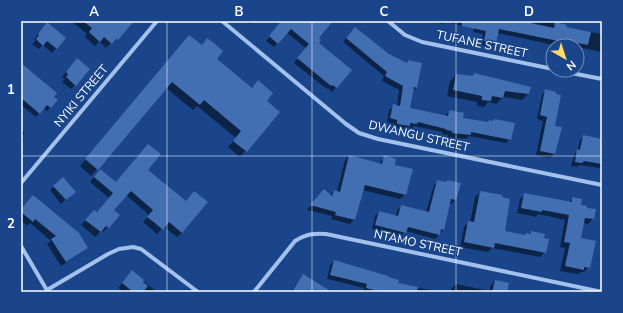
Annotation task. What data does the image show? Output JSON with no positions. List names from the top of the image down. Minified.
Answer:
{"streets":{"street":["TUFANE STREET","NYIKI STREET","DWANGU STREET","NTAMO STREET"]},"north":"bottom right","grid":{"columns":["A","B","C","D"],"rows":["1","2"]}}
